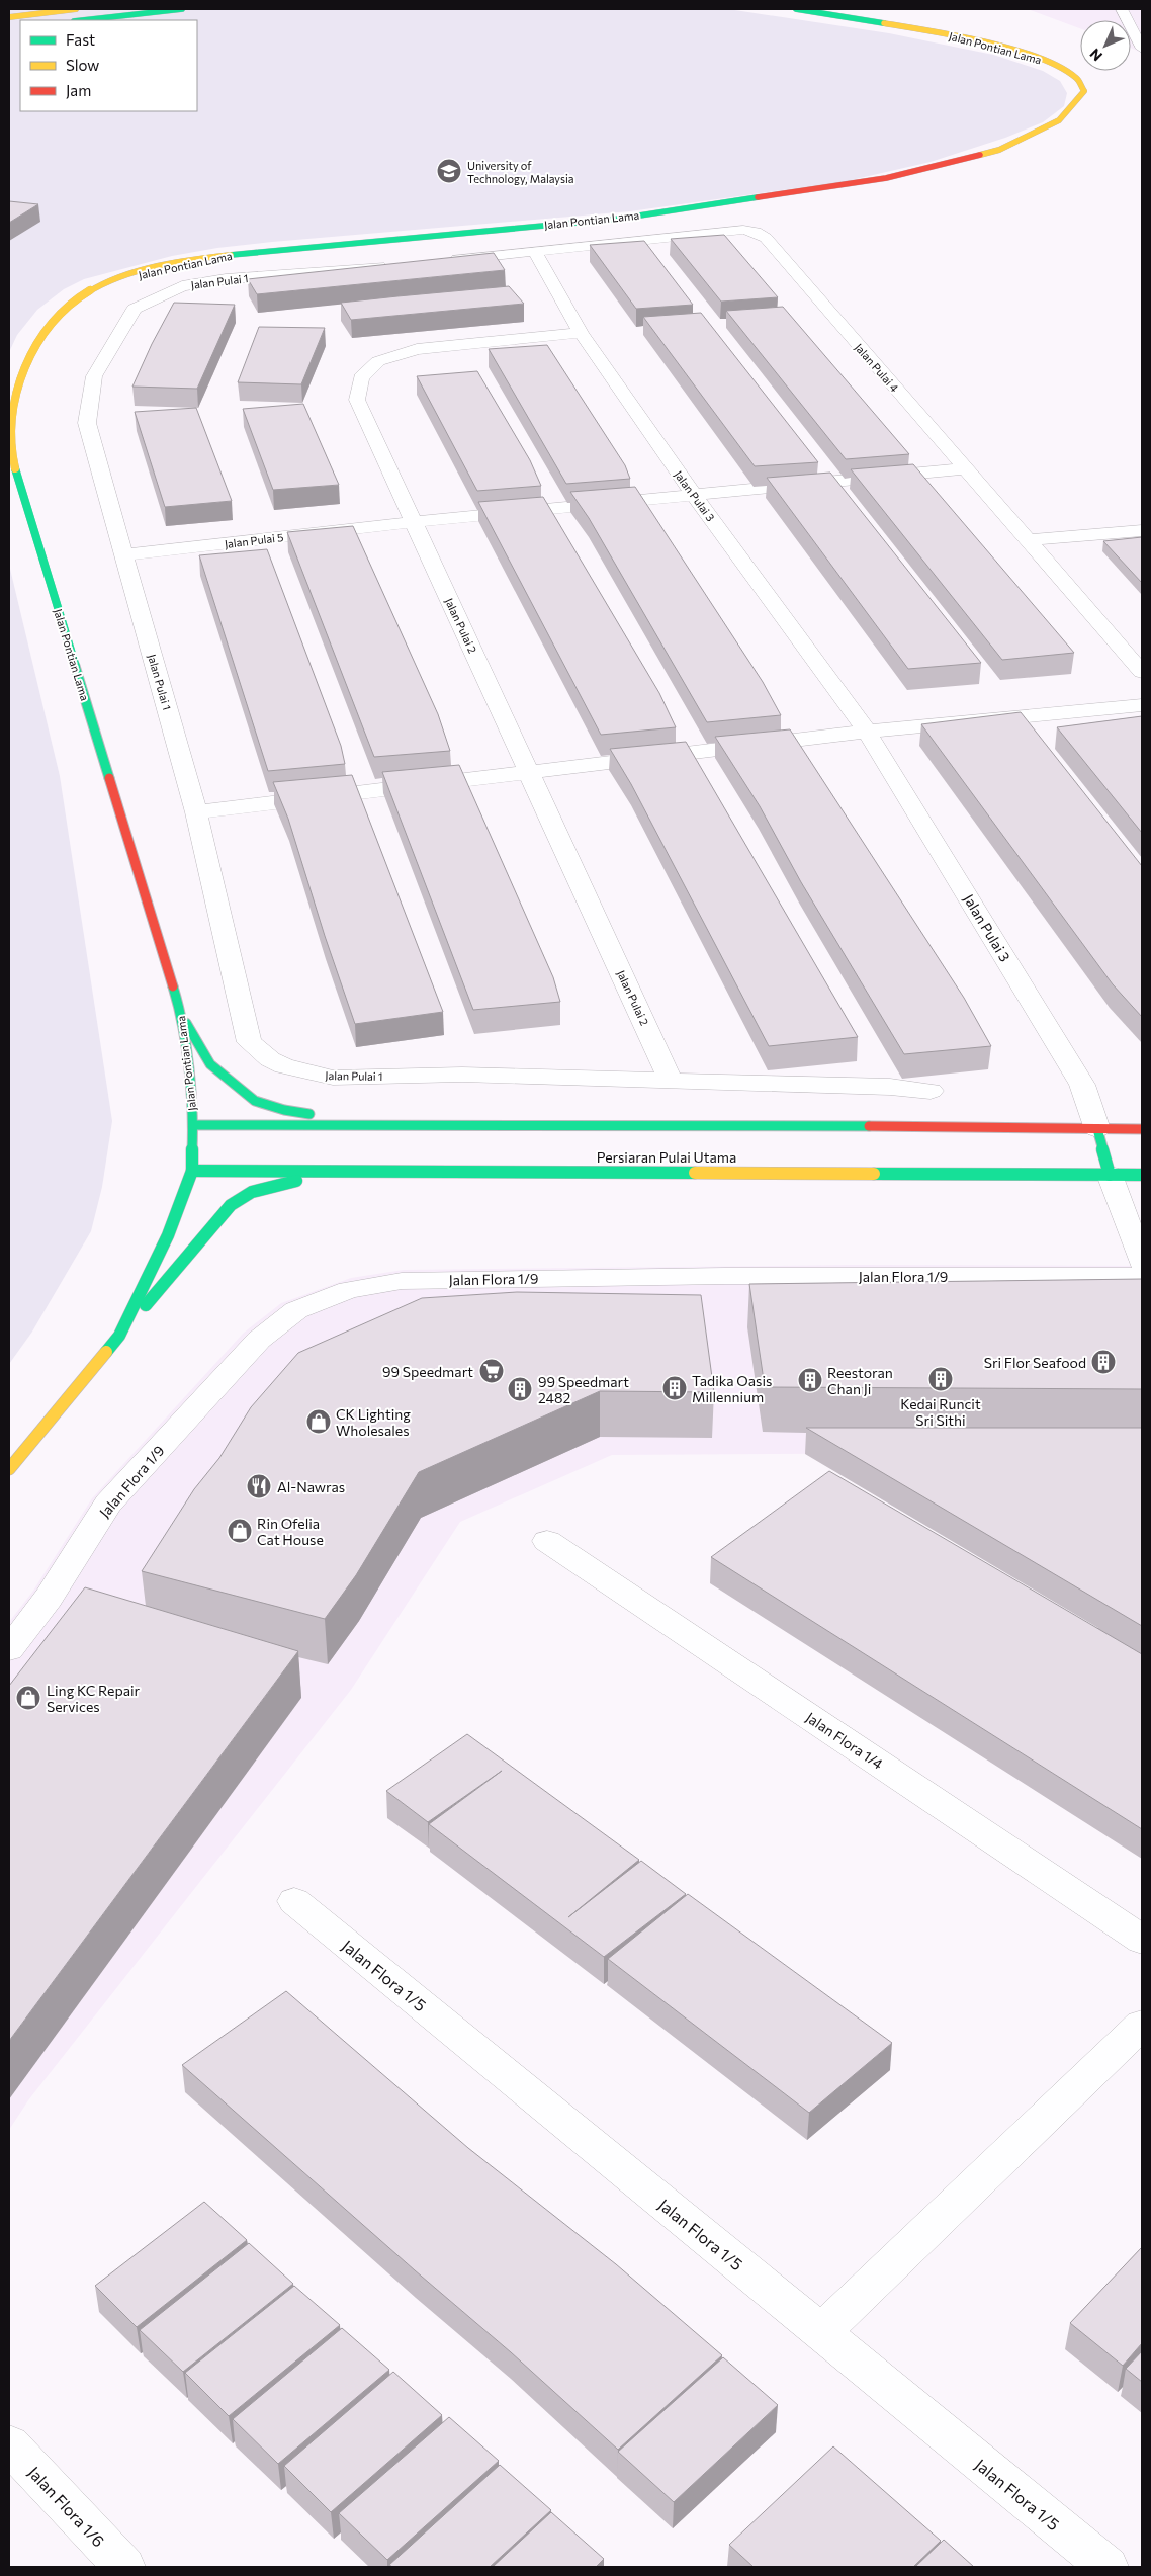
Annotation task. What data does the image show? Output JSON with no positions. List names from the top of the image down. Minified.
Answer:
{"streets":{"street":["Jalan Pontian Lama","Jalan Pulai 1","Jalan Pulai 4","Jalan Pulai 3","Jalan Pulai 5","Jalan Pulai 2","Persiaran Pulai Utama","Jalan Flora 1/9","Jalan Flora 1/4","Jalan Flora 1/5","Jalan Flora 1/6"]},"crossings":[["Jalan Pontian Lama","Persiaran Pulai Utama"],["Jalan Pulai 1","Jalan Pulai 5"],["Jalan Pulai 1","Jalan Pulai 2"],["Jalan Pulai 4","Jalan Pulai 3"],["Jalan Pulai 4","Jalan Pulai 5"],["Jalan Pulai 3","Jalan Pulai 5"],["Jalan Pulai 3","Jalan Pulai 2"],["Jalan Pulai 5","Jalan Pulai 2"]],"places":{"school or university":["University of Technology, Malaysia"],"building":["Sri Flor Seafood","Kedai Runcit Sri Sithi","Reestoran Chan Ji","Tadika Oasis Millennium","99 Speedmart 2482"],"supermarket":["99 Speedmart"],"shop":["CK Lighting Wholesales","Rin Ofelia Cat House","Ling KC Repair Services"],"restaurant":["Al-Nawras"]},"legend":["Fast","Slow","Jam"],"north":"bottom left"}
